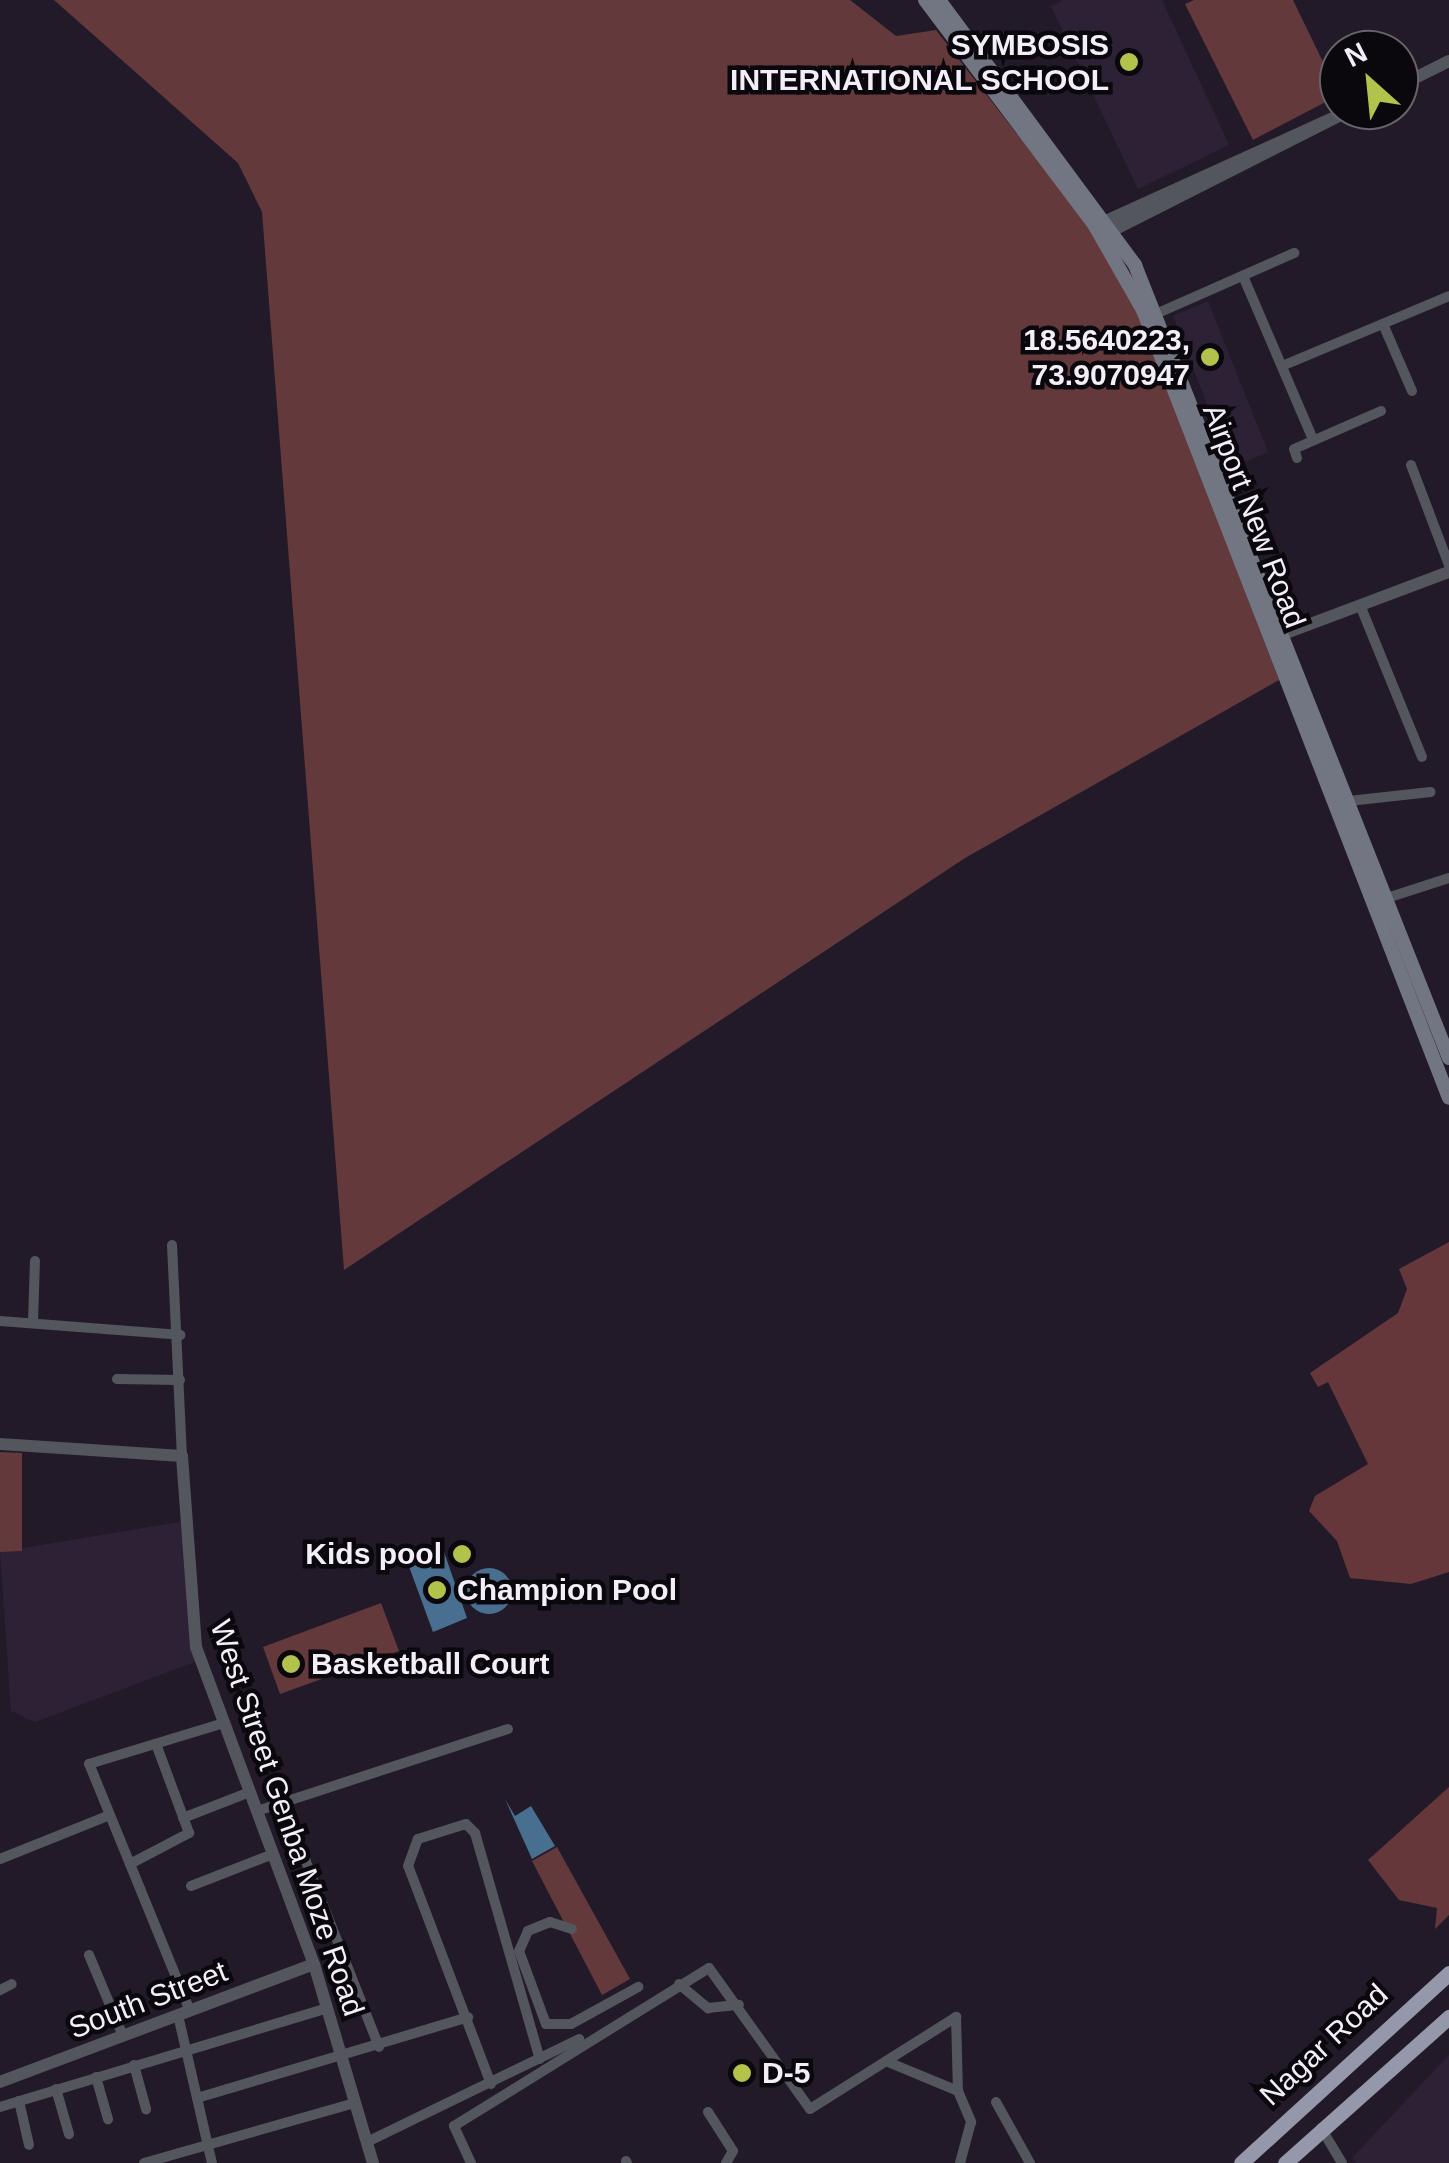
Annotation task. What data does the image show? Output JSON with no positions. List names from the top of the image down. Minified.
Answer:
{"streets":{"highway":["Nagar Road"],"main road":["Airport New Road"],"street":["West Street Genba Moze Road","South Street"]},"crossings":[["West Street Genba Moze Road","South Street"]],"places":["SYMBOSIS INTERNATIONAL SCHOOL","18.5640223, 73.9070947","Kids pool","Champion Pool","Basketball Court","D-5"],"north":"top left"}
